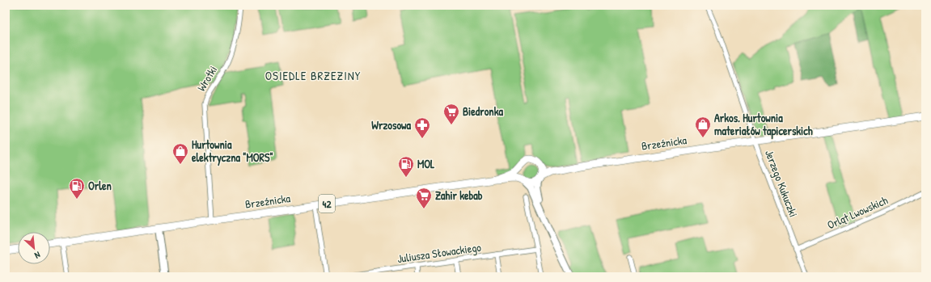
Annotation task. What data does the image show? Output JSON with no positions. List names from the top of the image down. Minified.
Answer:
{"streets":{"main road":["Brzeźnicka","42"],"street":["Wrotki","Jerzego Kukuczki","Orląt Lwowskich","Juliusza Słowackiego"]},"crossings":[["Wrotki","Brzeźnicka"],["Brzeźnicka","Jerzego Kukuczki"],["Brzeźnicka","42"],["Jerzego Kukuczki","Orląt Lwowskich"]],"districts":["OSIEDLE BRZEZINY"],"places":{"supermarket":["Biedronka","Zahir kebab"],"shop":["Arkos. Hurtownia materiałów tapicerskich","Hurtownia elektryczna \"MORS\""],"pharmacy":["Wrzosowa"],"fuel station":["MOL","Orlen"]},"north":"bottom right"}
